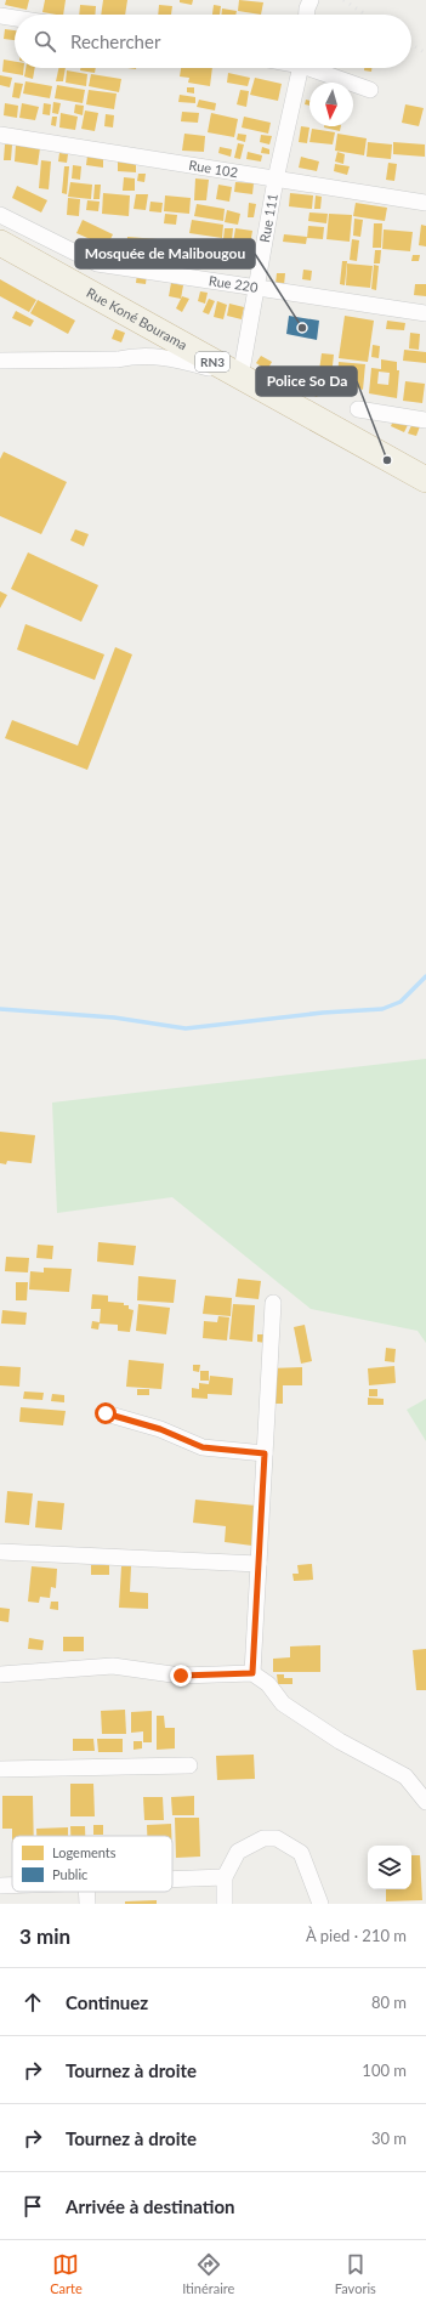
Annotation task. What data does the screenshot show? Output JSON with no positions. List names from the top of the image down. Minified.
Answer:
{"streets":{"highway":["Rue Koné Bourama","RN3"],"street":["Rue 102","Rue 111","Rue 220"]},"crossings":[["Rue 102","Rue 111"],["Rue 111","Rue 220"],["Rue 111","Rue Koné Bourama"]],"places":["Mosquée de Malibougou","Police So Da"],"legend":["Logements","Public"],"north":"bottom","page":{"search":"Rechercher","heading":["3 min","À pied · 210 m"],"list":[["Continuez","80 m"],["Tournez à droite","100 m"],["Tournez à droite","30 m"],"Arrivée à destination"],"nav":["Carte","Itinéraire","Favoris"]}}
